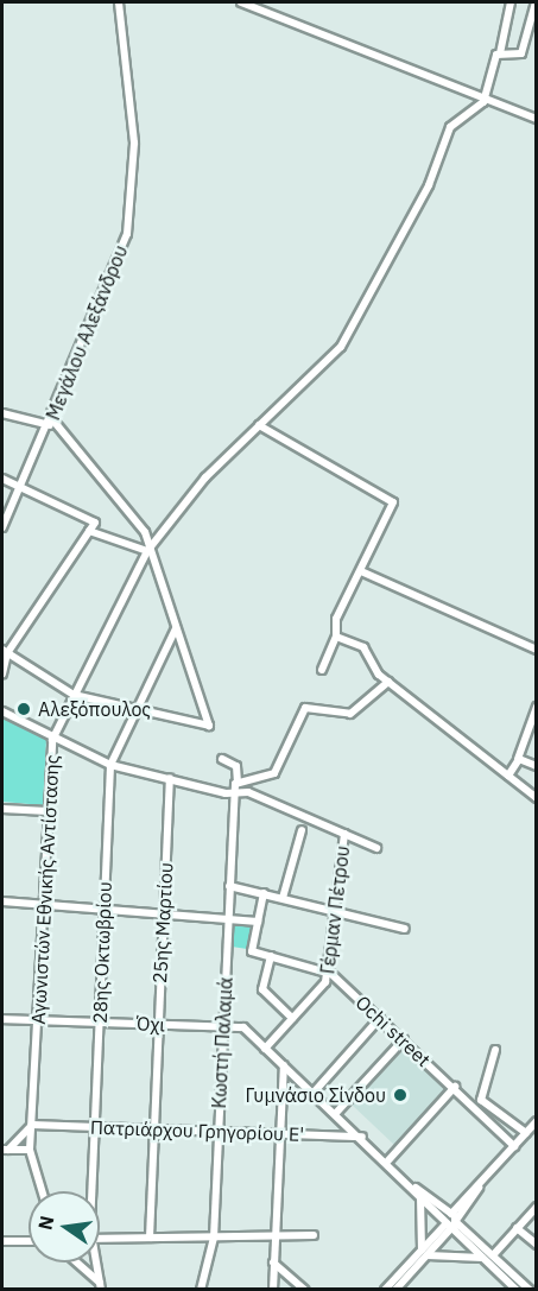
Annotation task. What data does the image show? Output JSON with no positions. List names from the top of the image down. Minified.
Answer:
{"streets":{"street":["Μεγάλου Αλεξάνδρου","Αγωνιστών Εθνικής Αντίστασης","Γέρμαν Πέτρου","25ης Μαρτίου","28ης Οκτωβρίου","Όχι","Ochi street","Κωστή Παλαμά","Πατριάρχου Γρηγορίου Ε'"]},"crossings":[["Αγωνιστών Εθνικής Αντίστασης","Όχι"],["Αγωνιστών Εθνικής Αντίστασης","Πατριάρχου Γρηγορίου Ε'"],["Γέρμαν Πέτρου","Όχι"],["Γέρμαν Πέτρου","Ochi street"],["25ης Μαρτίου","Όχι"],["25ης Μαρτίου","Πατριάρχου Γρηγορίου Ε'"],["28ης Οκτωβρίου","Όχι"],["28ης Οκτωβρίου","Πατριάρχου Γρηγορίου Ε'"],["Όχι","Κωστή Παλαμά"],["Όχι","Πατριάρχου Γρηγορίου Ε'"],["Κωστή Παλαμά","Πατριάρχου Γρηγορίου Ε'"]],"places":["Αλεξόπουλος","Γυμνάσιο Σίνδου"],"north":"left"}
